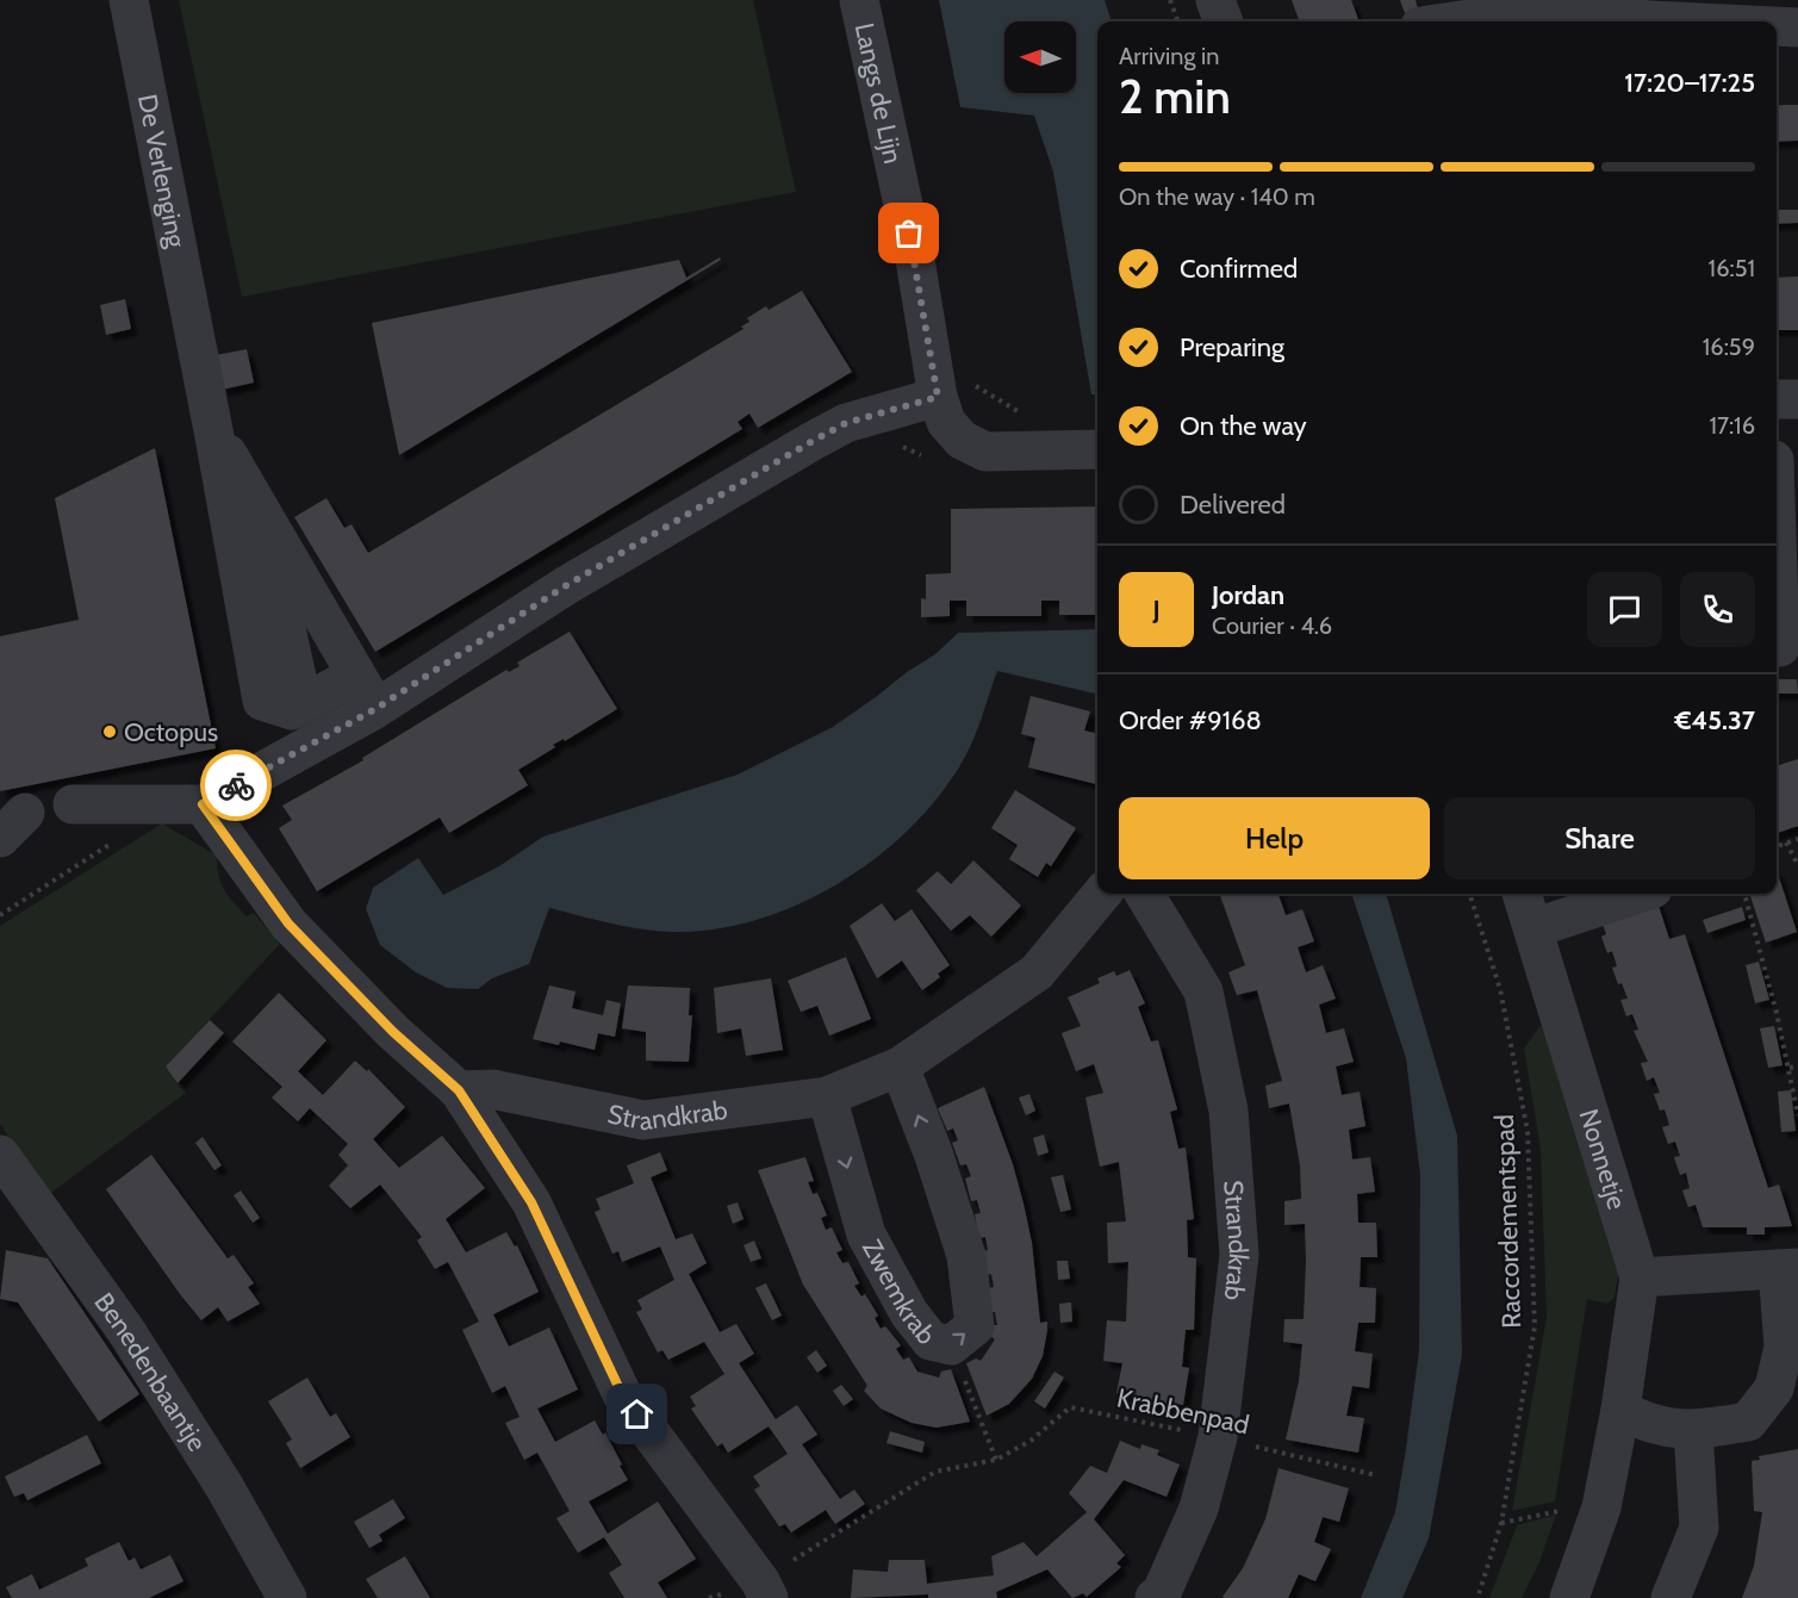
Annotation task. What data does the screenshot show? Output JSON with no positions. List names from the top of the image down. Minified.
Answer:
{"streets":{"street":["Langs de Lijn","De Verlenging","Strandkrab","Nonnetje","Zwemkrab","Benedenbaantje"],"path":["Raccordementspad","Krabbenpad"]},"crossings":[["Strandkrab","Zwemkrab"],["Strandkrab","Krabbenpad"]],"places":["Octopus"],"north":"left","page":{"heading":["2 min","Arriving in","17:20–17:25"],"panel":["Jordan","Courier · 4.6","Order #9168","€45.37"],"bar":"On the way · 140 m","list":[["Confirmed","16:51"],["Preparing","16:59"],["On the way","17:16"],"Delivered"],"round":"J","buttons":["Help","Share"]}}
